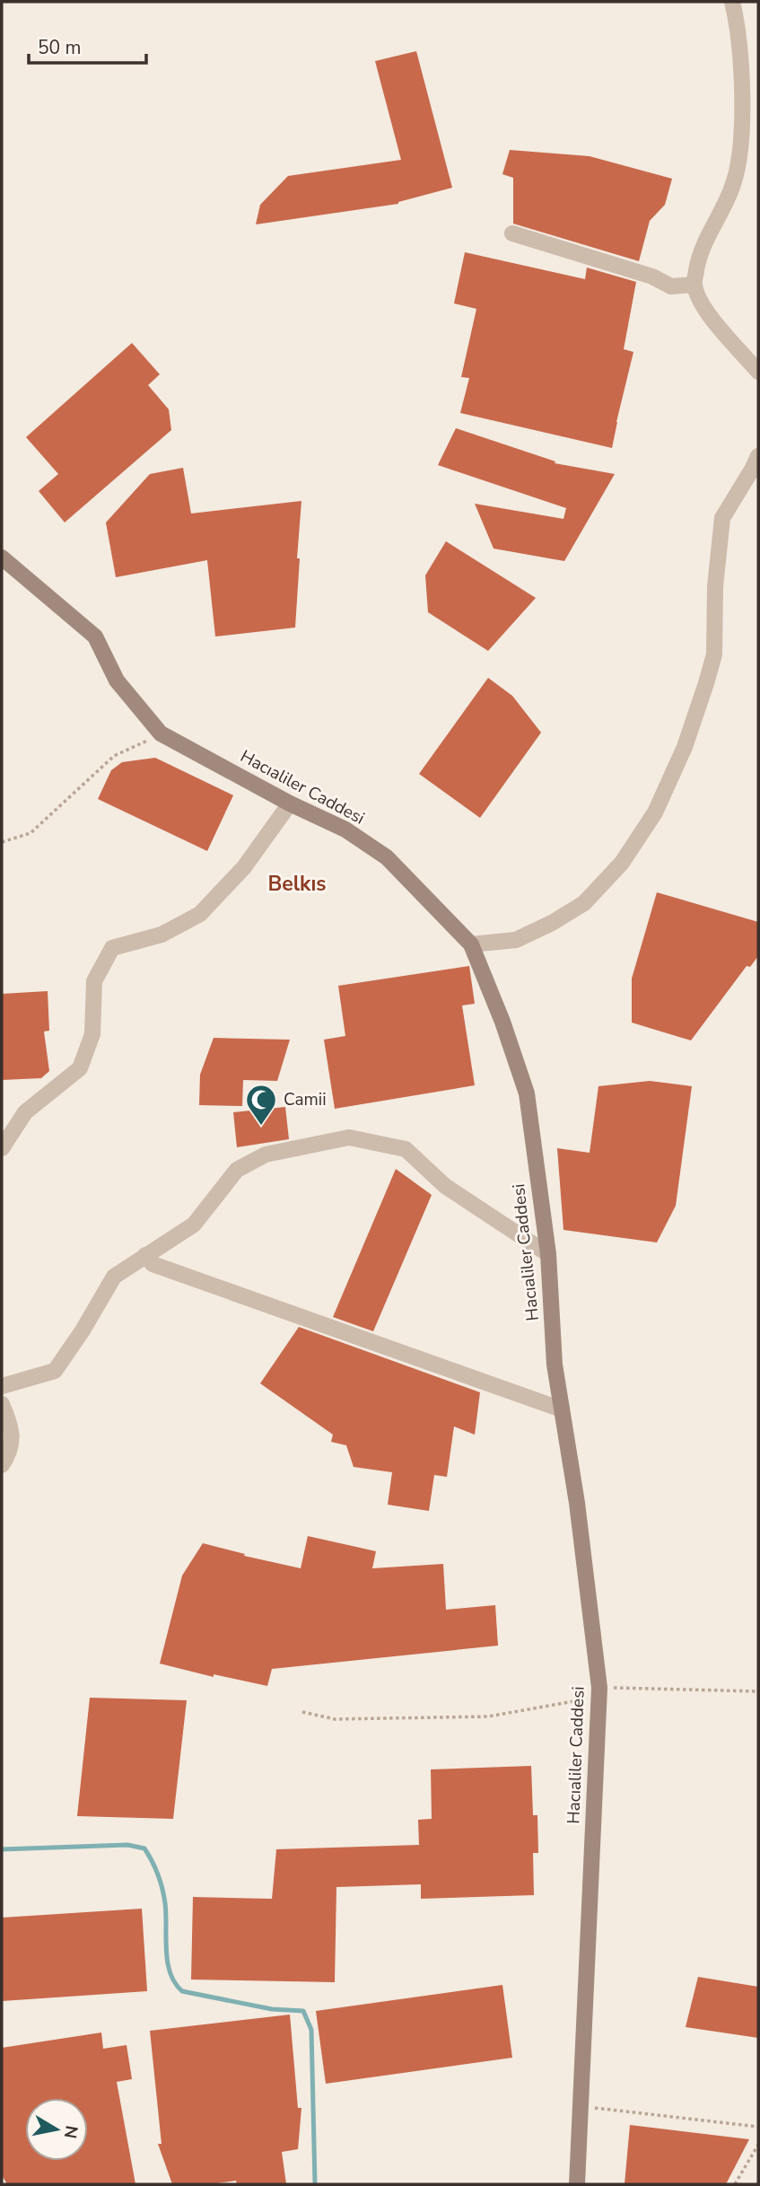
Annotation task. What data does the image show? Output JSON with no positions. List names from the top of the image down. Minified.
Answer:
{"streets":{"street":["Hacıaliler Caddesi"]},"districts":["Belkıs"],"places":{"mosque":["Camii"]},"scale_bar":"50 m","north":"right"}
